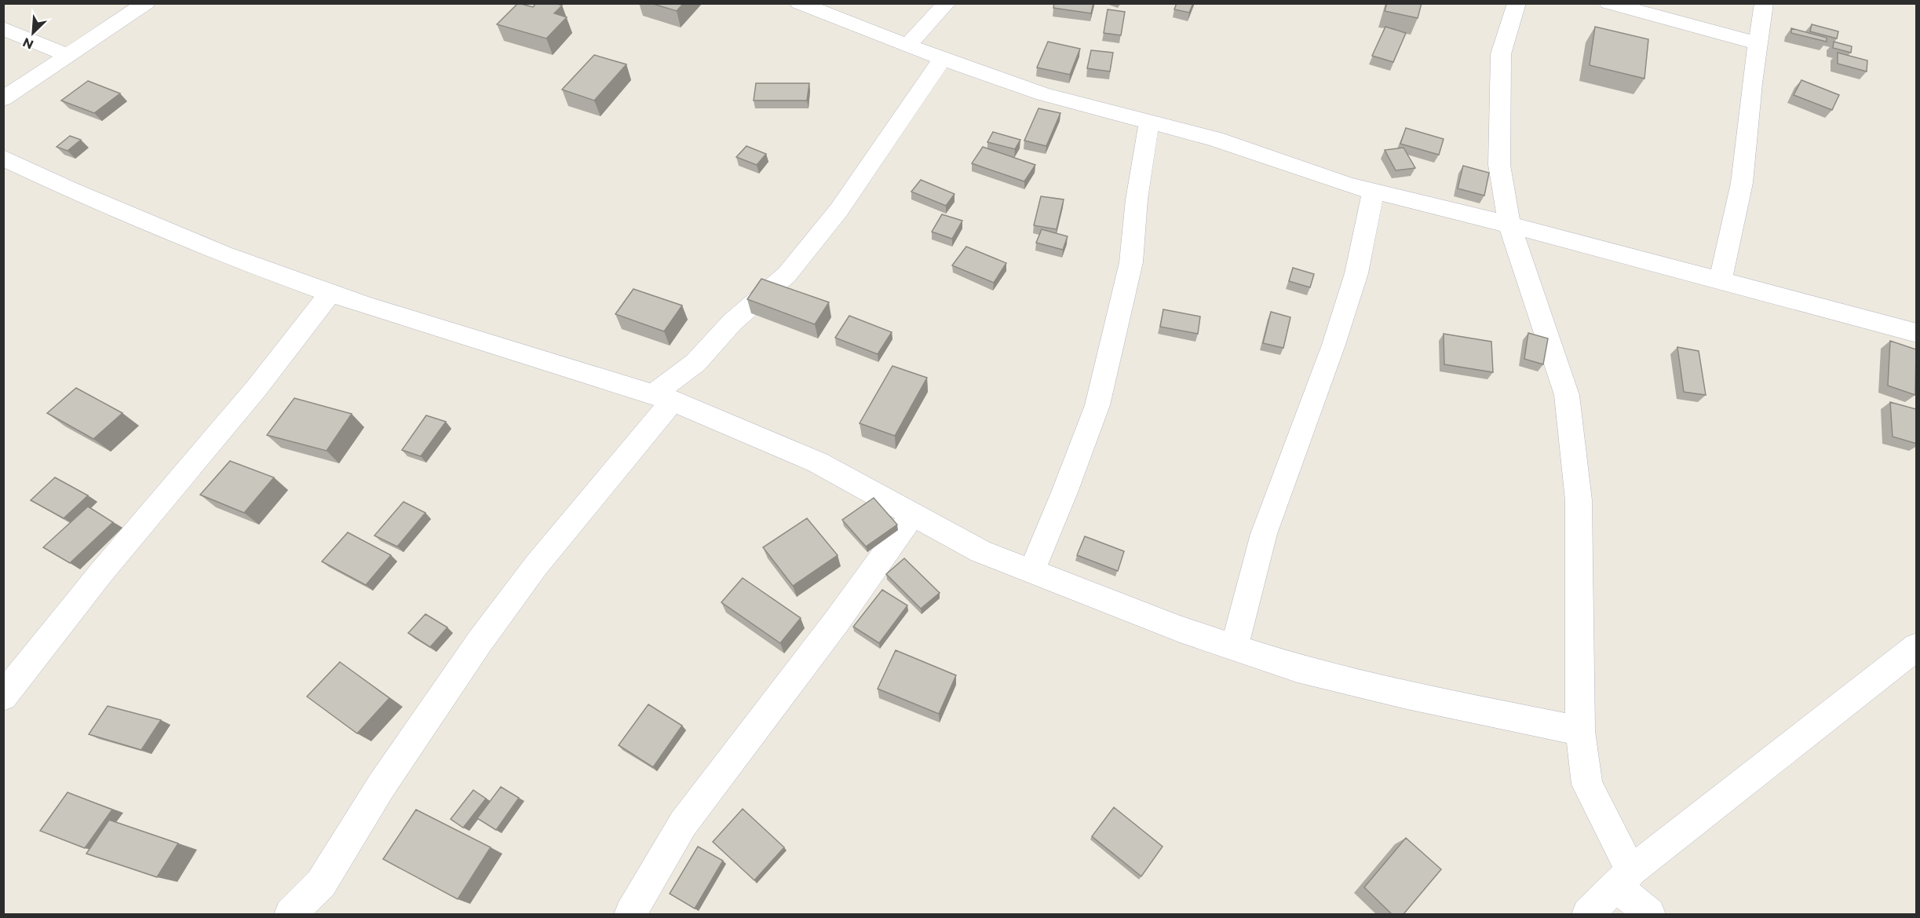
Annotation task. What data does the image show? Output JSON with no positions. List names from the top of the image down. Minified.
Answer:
{"north":"bottom left"}
